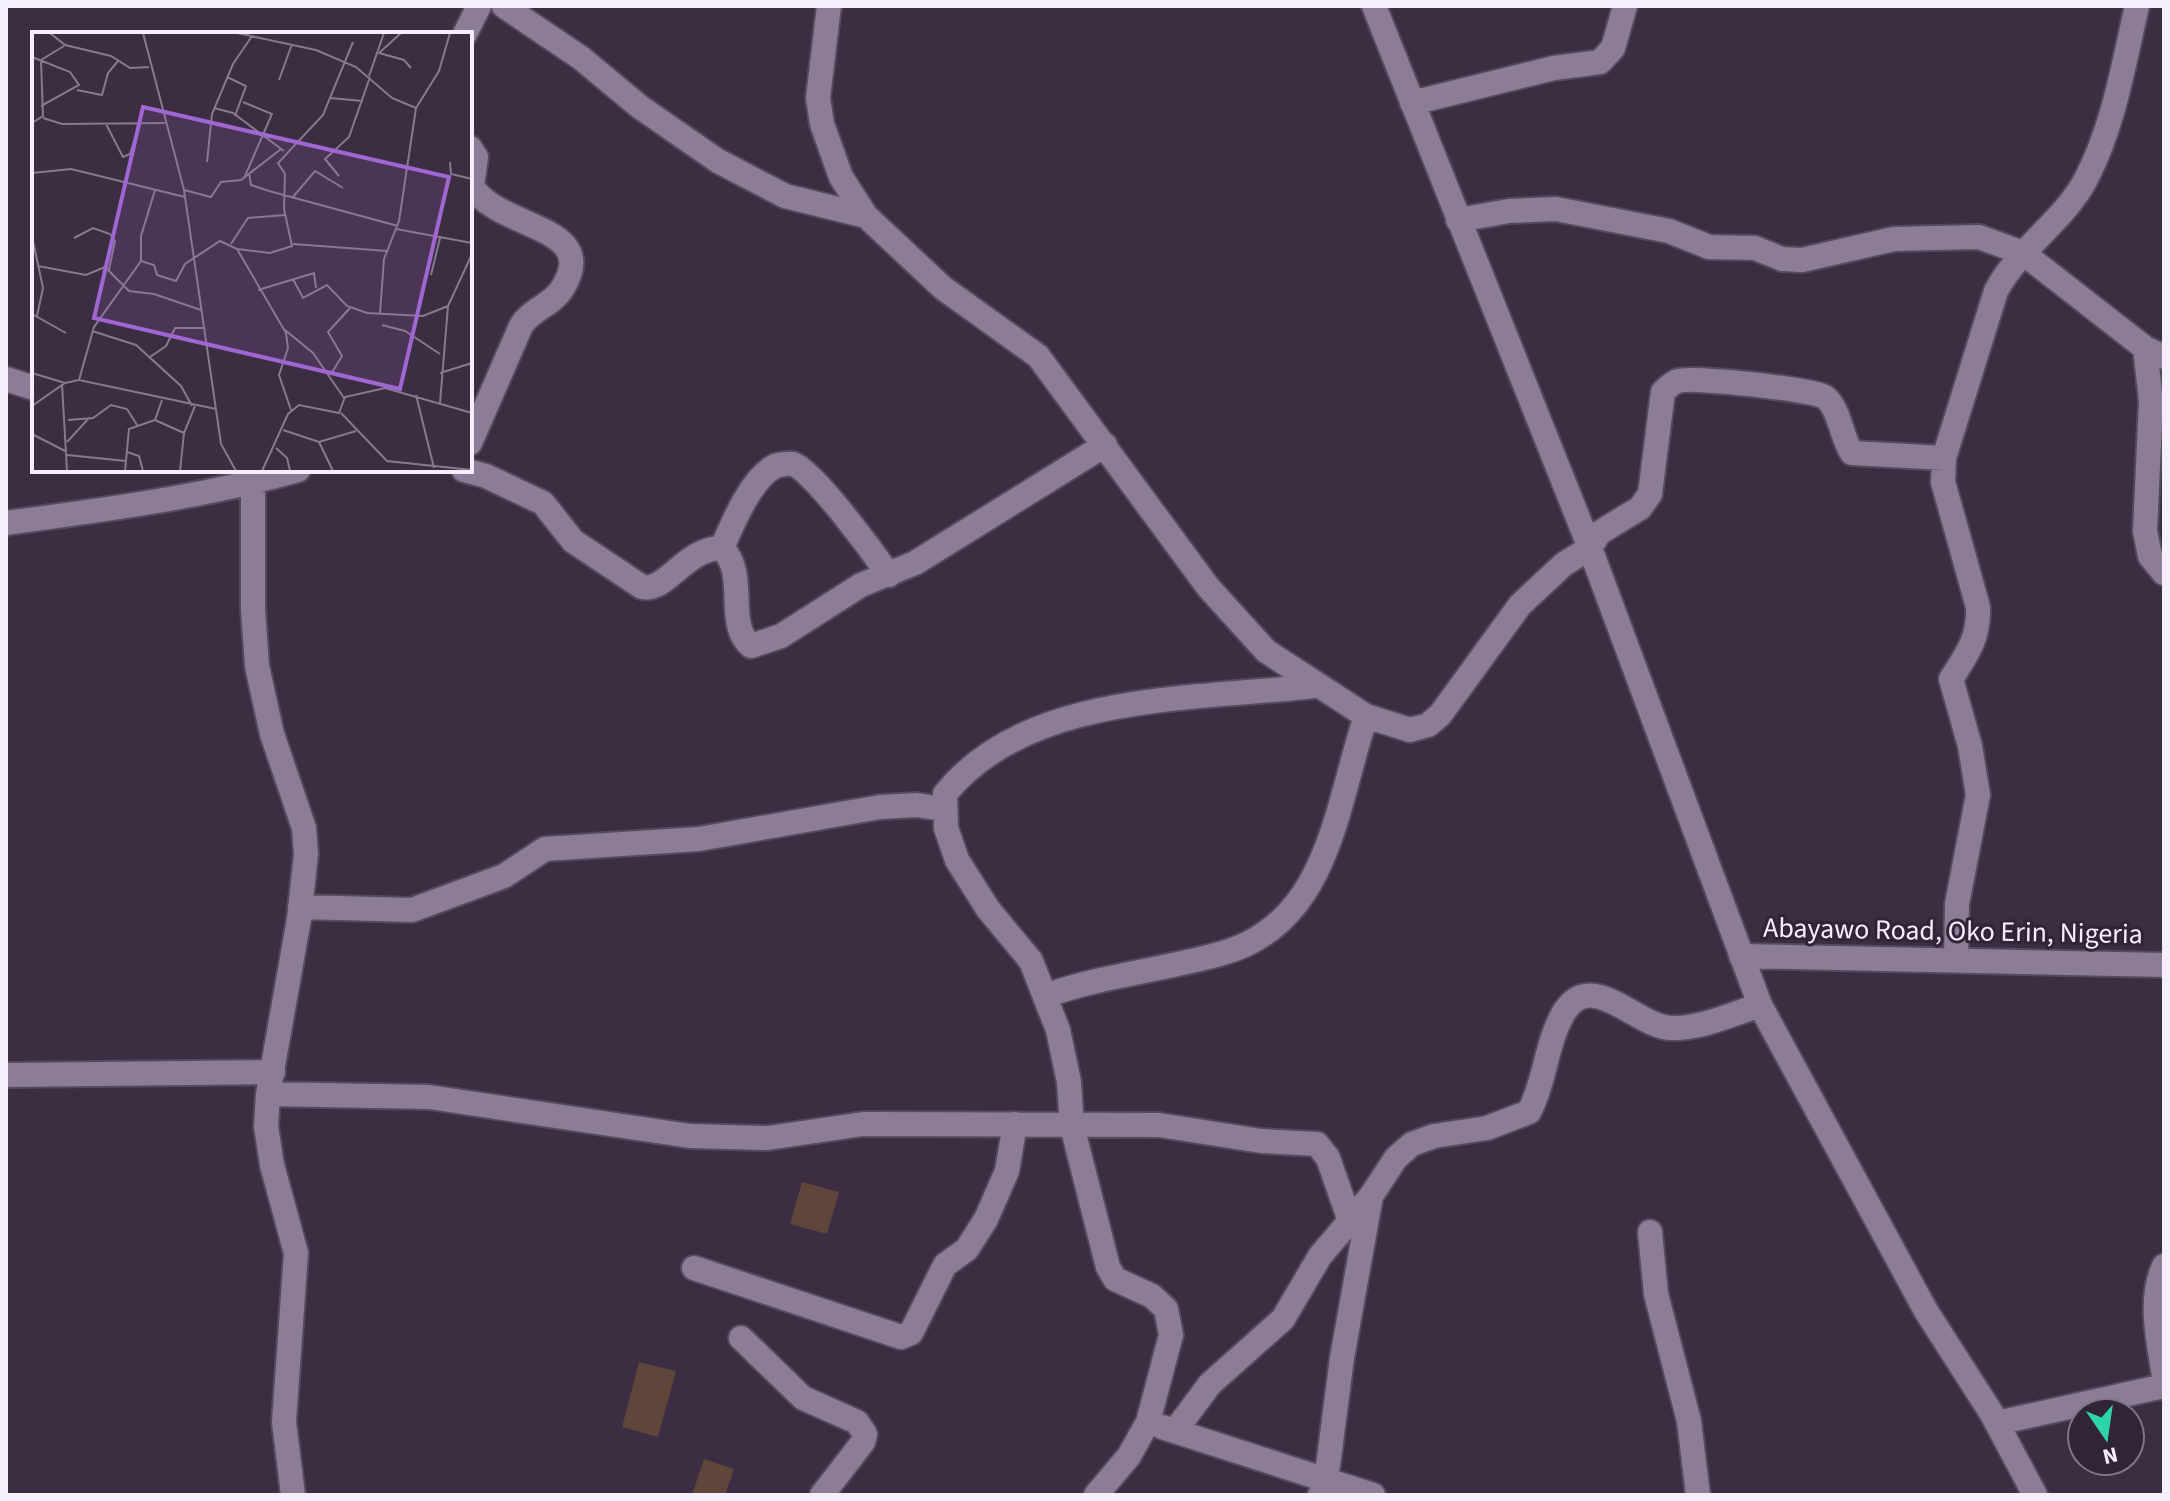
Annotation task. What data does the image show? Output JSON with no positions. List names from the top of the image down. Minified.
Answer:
{"streets":{"street":["Abayawo Road, Oko Erin, Nigeria"]},"north":"bottom"}
